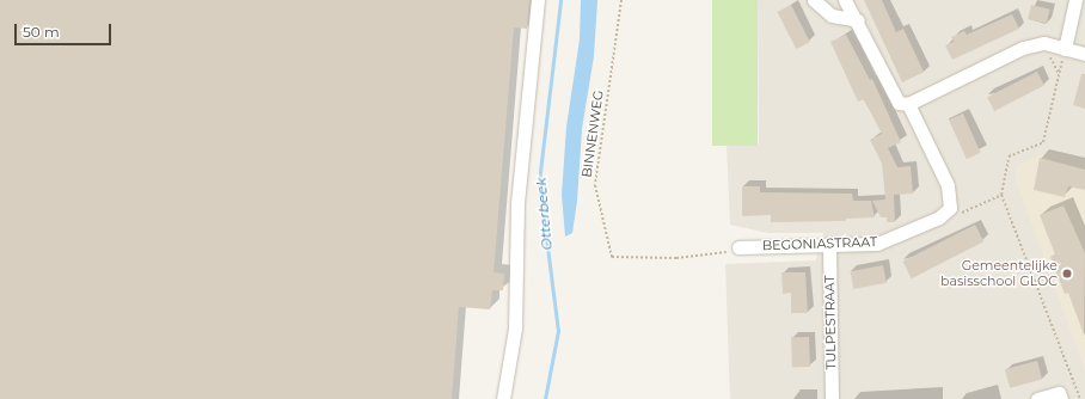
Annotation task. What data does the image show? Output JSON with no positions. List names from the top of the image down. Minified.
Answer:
{"streets":{"street":["BEGONIASTRAAT","TULPESTRAAT"],"path":["BINNENWEG"]},"crossings":[["BINNENWEG","BEGONIASTRAAT"],["BEGONIASTRAAT","TULPESTRAAT"]],"water":["Otterbeek"],"places":["Gemeentelijke basisschool GLOC"],"scale_bar":"50 m"}
